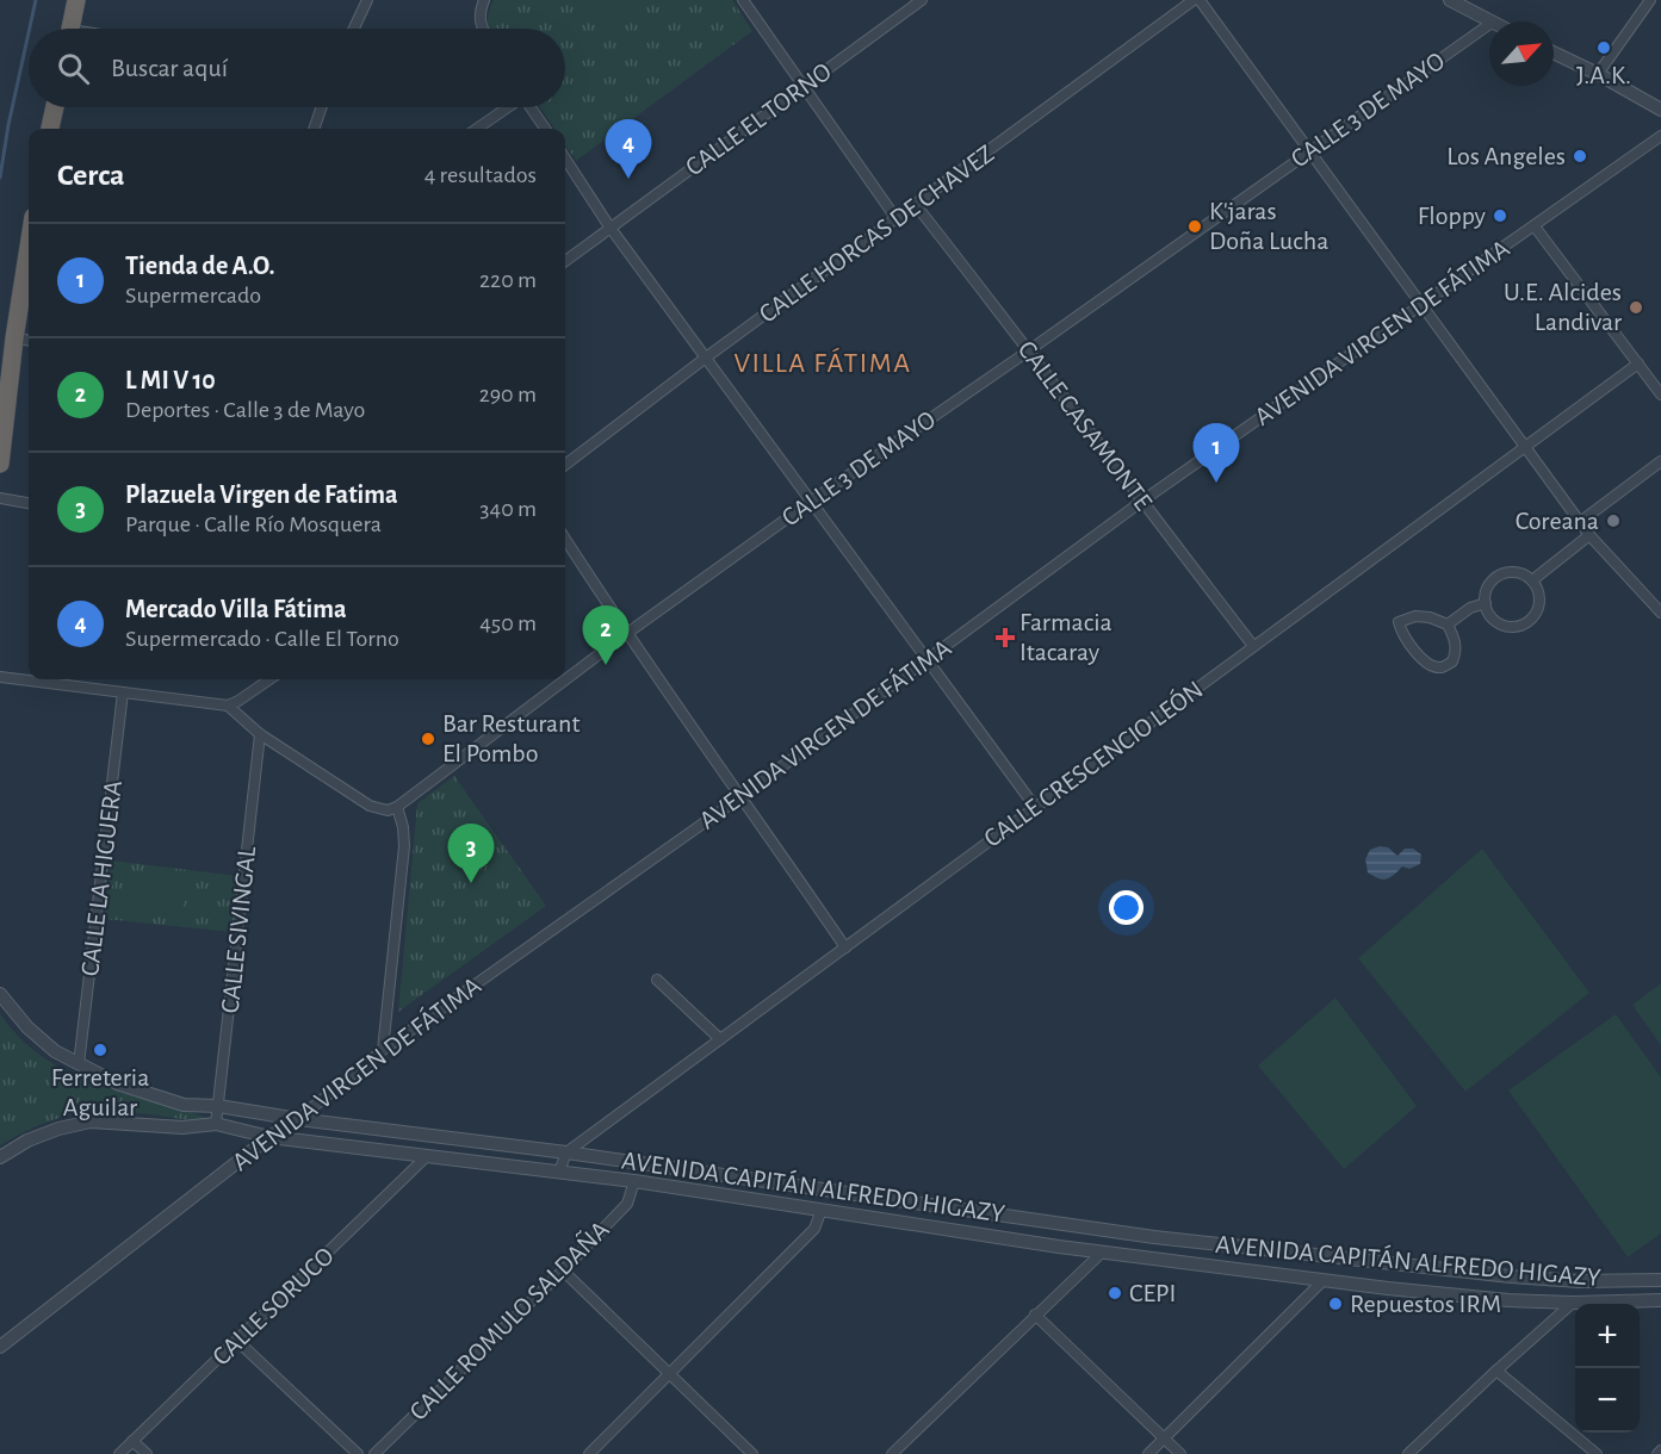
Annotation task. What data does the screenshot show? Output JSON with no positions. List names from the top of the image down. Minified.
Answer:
{"streets":{"street":["CALLE 3 DE MAYO","CALLE EL TORNO","CALLE HORCAS DE CHAVEZ","AVENIDA VIRGEN DE FÁTIMA","CALLE CASAMONTE","CALLE CRESCENCIO LEÓN","CALLE LA HIGUERA","CALLE SIVINGAL","AVENIDA CAPITÁN ALFREDO HIGAZY","CALLE SORUCO","CALLE ROMULO SALDAÑA"]},"crossings":[["CALLE 3 DE MAYO","CALLE CASAMONTE"],["CALLE HORCAS DE CHAVEZ","CALLE CASAMONTE"],["AVENIDA VIRGEN DE FÁTIMA","CALLE CASAMONTE"],["AVENIDA VIRGEN DE FÁTIMA","AVENIDA CAPITÁN ALFREDO HIGAZY"],["CALLE CASAMONTE","CALLE CRESCENCIO LEÓN"],["CALLE CRESCENCIO LEÓN","AVENIDA CAPITÁN ALFREDO HIGAZY"],["CALLE LA HIGUERA","AVENIDA CAPITÁN ALFREDO HIGAZY"],["CALLE SIVINGAL","AVENIDA CAPITÁN ALFREDO HIGAZY"],["AVENIDA CAPITÁN ALFREDO HIGAZY","CALLE SORUCO"],["AVENIDA CAPITÁN ALFREDO HIGAZY","CALLE ROMULO SALDAÑA"]],"districts":["VILLA FÁTIMA"],"places":{"other":["J.A.K.","Los Angeles","Floppy","K'jaras Doña Lucha","U.E. Alcides Landivar","Coreana","Bar Resturant El Pombo","Ferreteria Aguilar","CEPI","Repuestos IRM"],"health":["Farmacia Itacaray"]},"north":"top right","page":{"search":"Buscar aquí","pins":["4","1","2","3"],"heading":["Cerca","4 resultados"],"list":[{"mark":"1","name":"Tienda de A.O.","note":"Supermercado","value":"220 m"},{"mark":"2","name":"L MI V 10","note":"Deportes · Calle 3 de Mayo","value":"290 m"},{"mark":"3","name":"Plazuela Virgen de Fatima","note":"Parque · Calle Río Mosquera","value":"340 m"},{"mark":"4","name":"Mercado Villa Fátima","note":"Supermercado · Calle El Torno","value":"450 m"}],"map_buttons":["+","−"]}}
